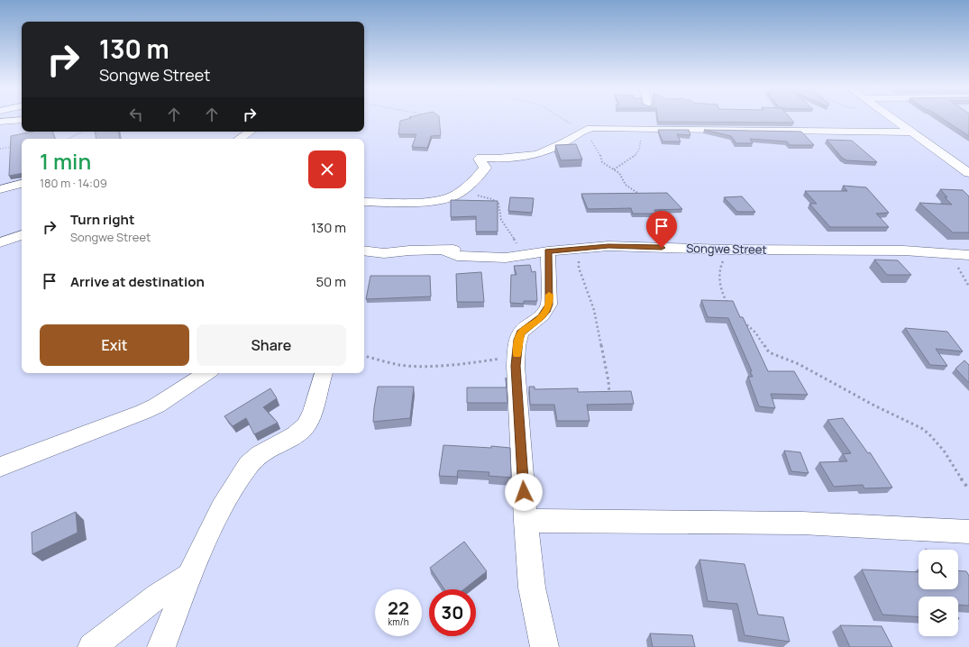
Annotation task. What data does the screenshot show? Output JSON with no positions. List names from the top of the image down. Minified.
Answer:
{"streets":{"street":["Songwe Street"]},"page":{"turn":["130 m","Songwe Street"],"heading":["1 min","180 m · 14:09"],"list":[{"name":"Turn right","note":"Songwe Street","value":"130 m"},{"name":"Arrive at destination","value":"50 m"}],"buttons":["Exit","Share"],"speed":"22 km/h","limit":"30"}}
